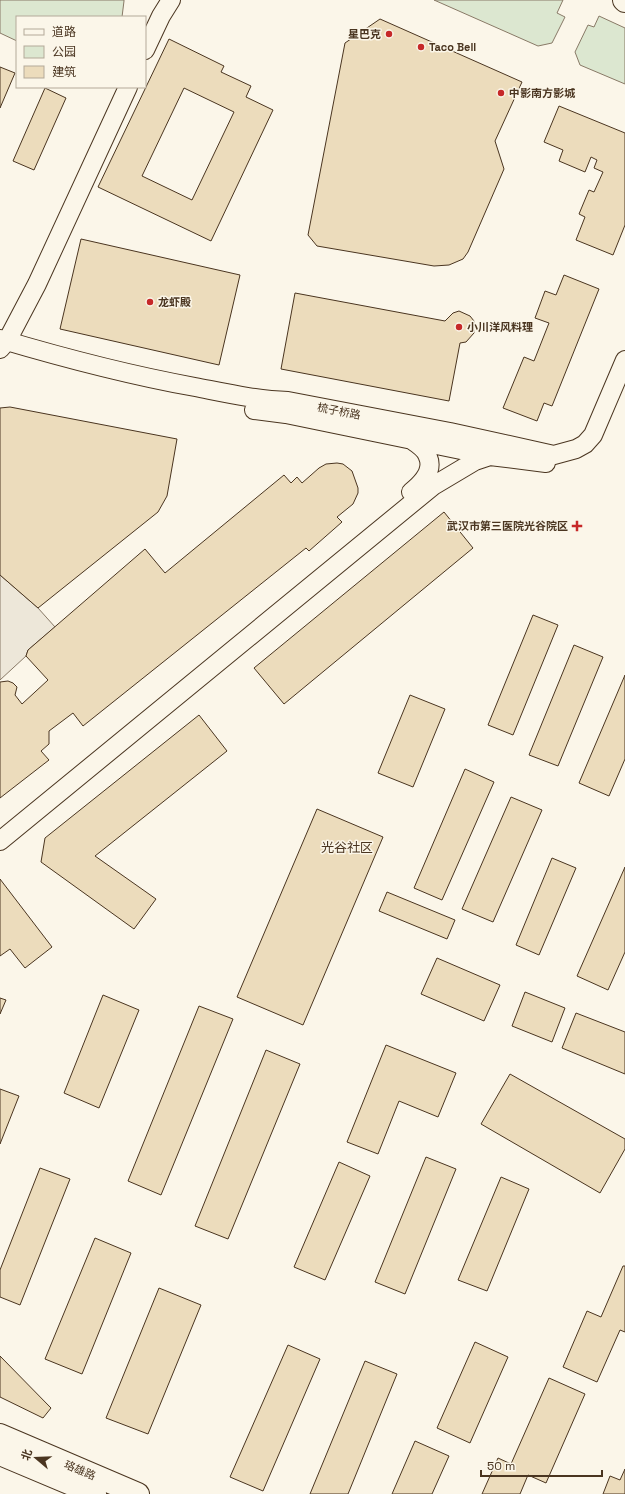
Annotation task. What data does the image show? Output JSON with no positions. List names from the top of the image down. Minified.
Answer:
{"streets":{"main road":["珞雄路"],"street":["梳子桥路"]},"districts":["光谷社区"],"places":{"other":["星巴克","Taco Bell","中影南方影城","龙虾殿","小川洋风料理"],"health":["武汉市第三医院光谷院区"]},"legend":["道路","公园","建筑"],"scale_bar":"50 m","north":"left"}
